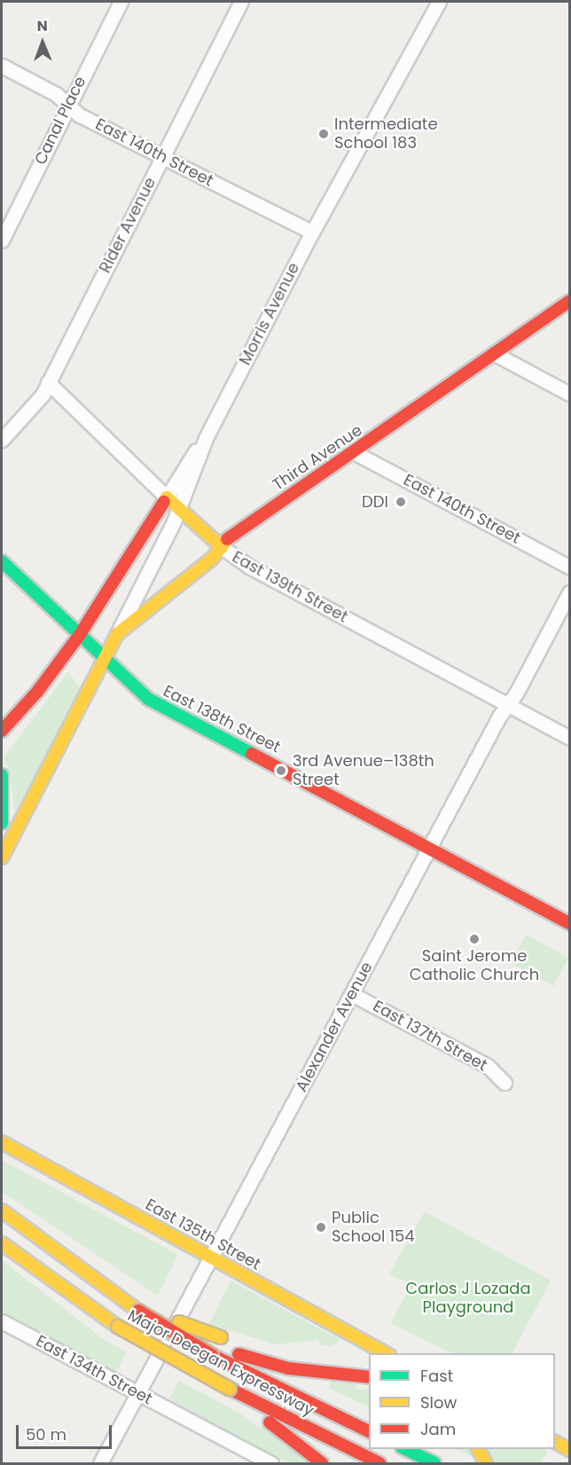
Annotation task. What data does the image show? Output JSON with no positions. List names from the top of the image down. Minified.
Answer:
{"streets":{"main road":["Third Avenue","East 139th Street","East 138th Street","East 135th Street","Major Deegan Expressway"],"street":["Canal Place","East 140th Street","Rider Avenue","Morris Avenue","Alexander Avenue","East 137th Street","East 134th Street"]},"crossings":[["Canal Place","East 140th Street"],["East 140th Street","Rider Avenue"],["East 140th Street","Morris Avenue"],["East 140th Street","Third Avenue"],["Rider Avenue","East 139th Street"],["Morris Avenue","Third Avenue"],["Morris Avenue","East 139th Street"],["Third Avenue","East 139th Street"],["Third Avenue","East 138th Street"],["East 139th Street","Alexander Avenue"],["East 138th Street","Alexander Avenue"],["Alexander Avenue","East 137th Street"],["Alexander Avenue","East 135th Street"],["Alexander Avenue","East 134th Street"]],"parks":["Carlos J Lozada Playground"],"places":["Intermediate School 183","DDI","3rd Avenue–138th Street","Saint Jerome Catholic Church","Public School 154"],"legend":["Fast","Slow","Jam"],"scale_bar":"50 m","north":"top"}
